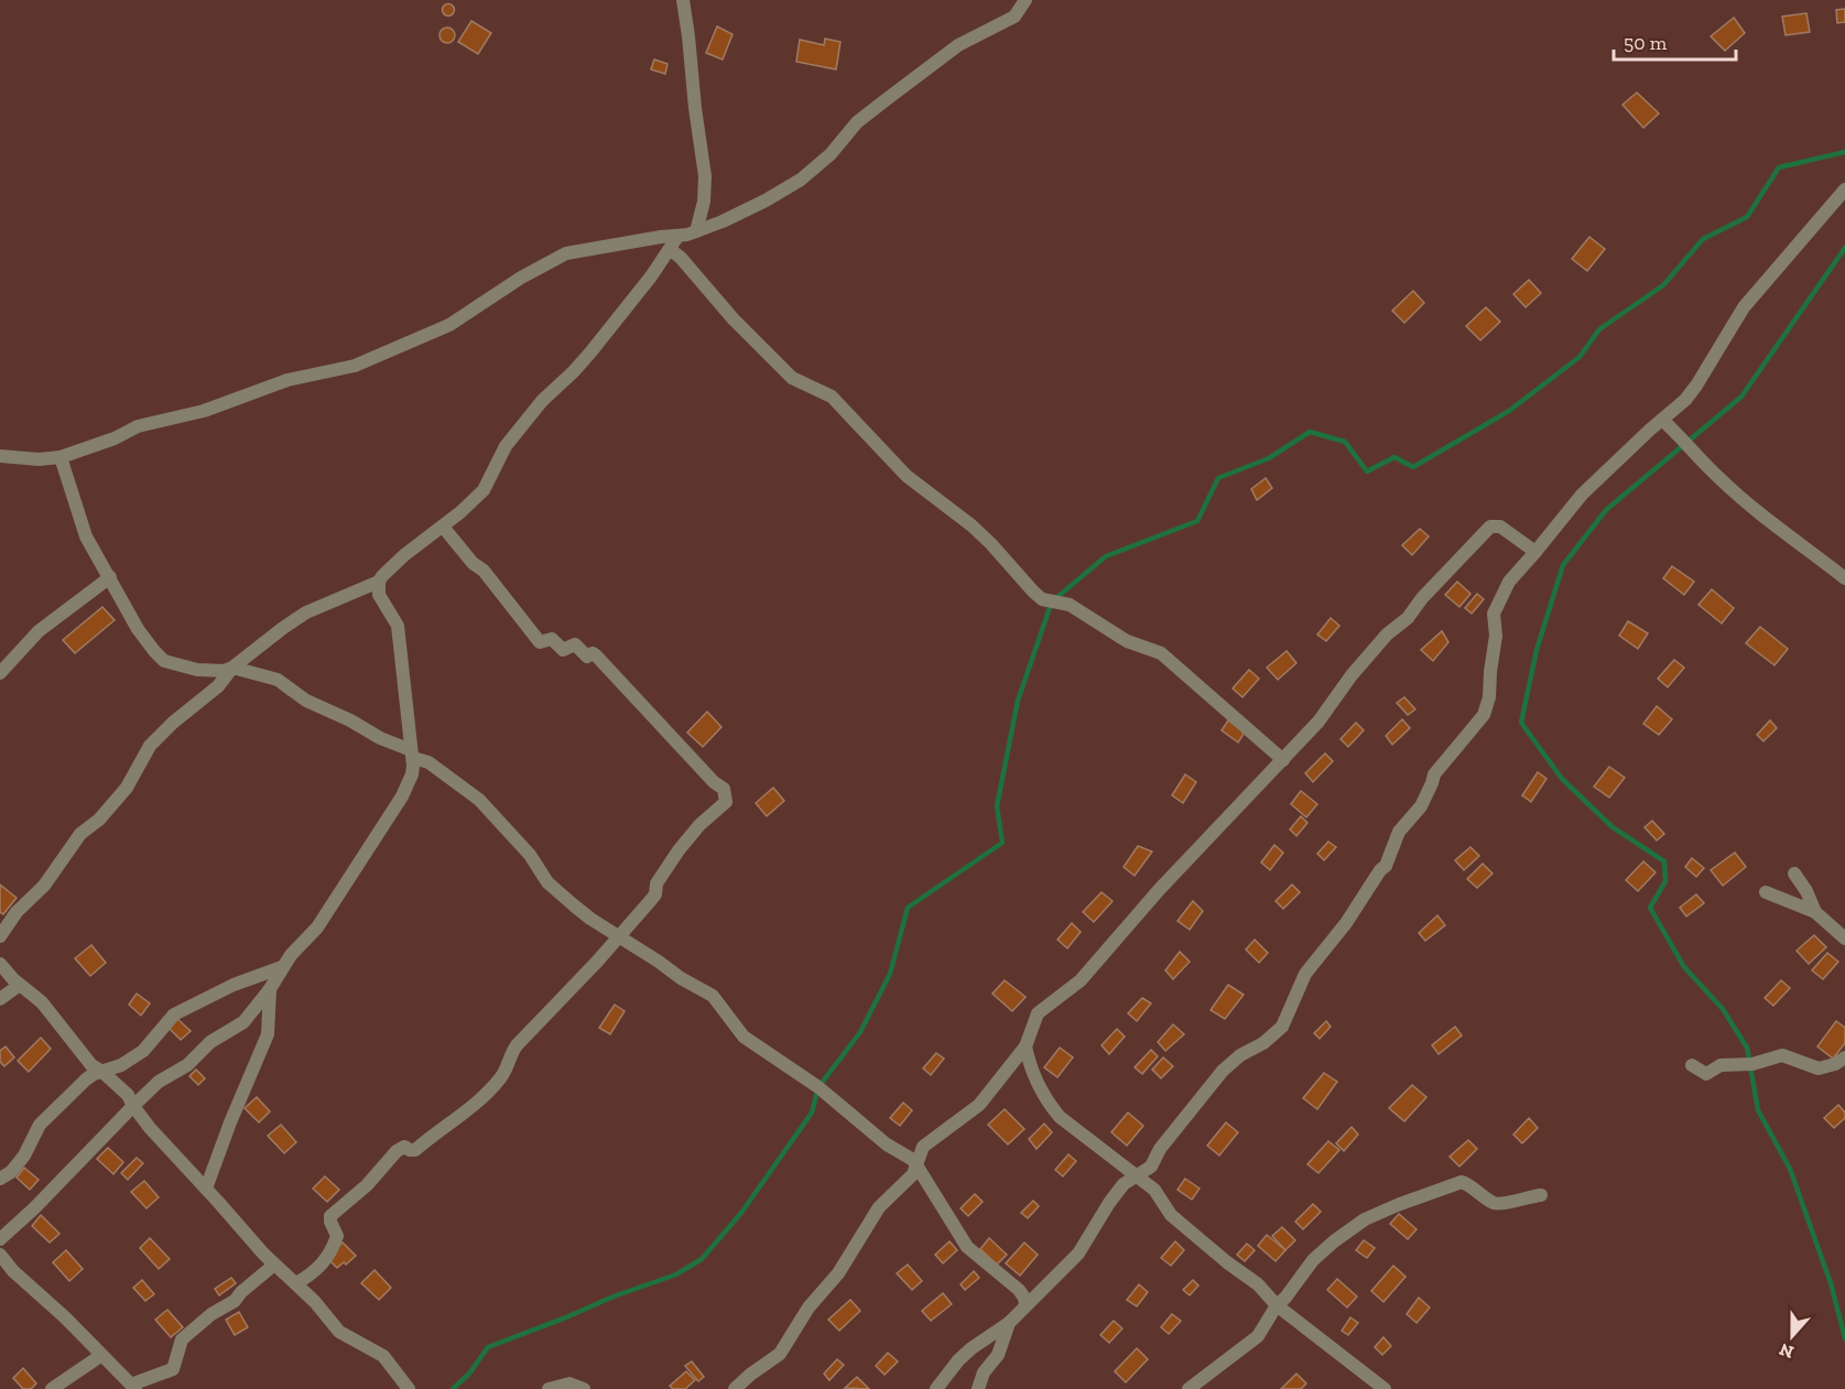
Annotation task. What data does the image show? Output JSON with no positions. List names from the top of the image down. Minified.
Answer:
{"scale_bar":"50 m","north":"bottom"}
